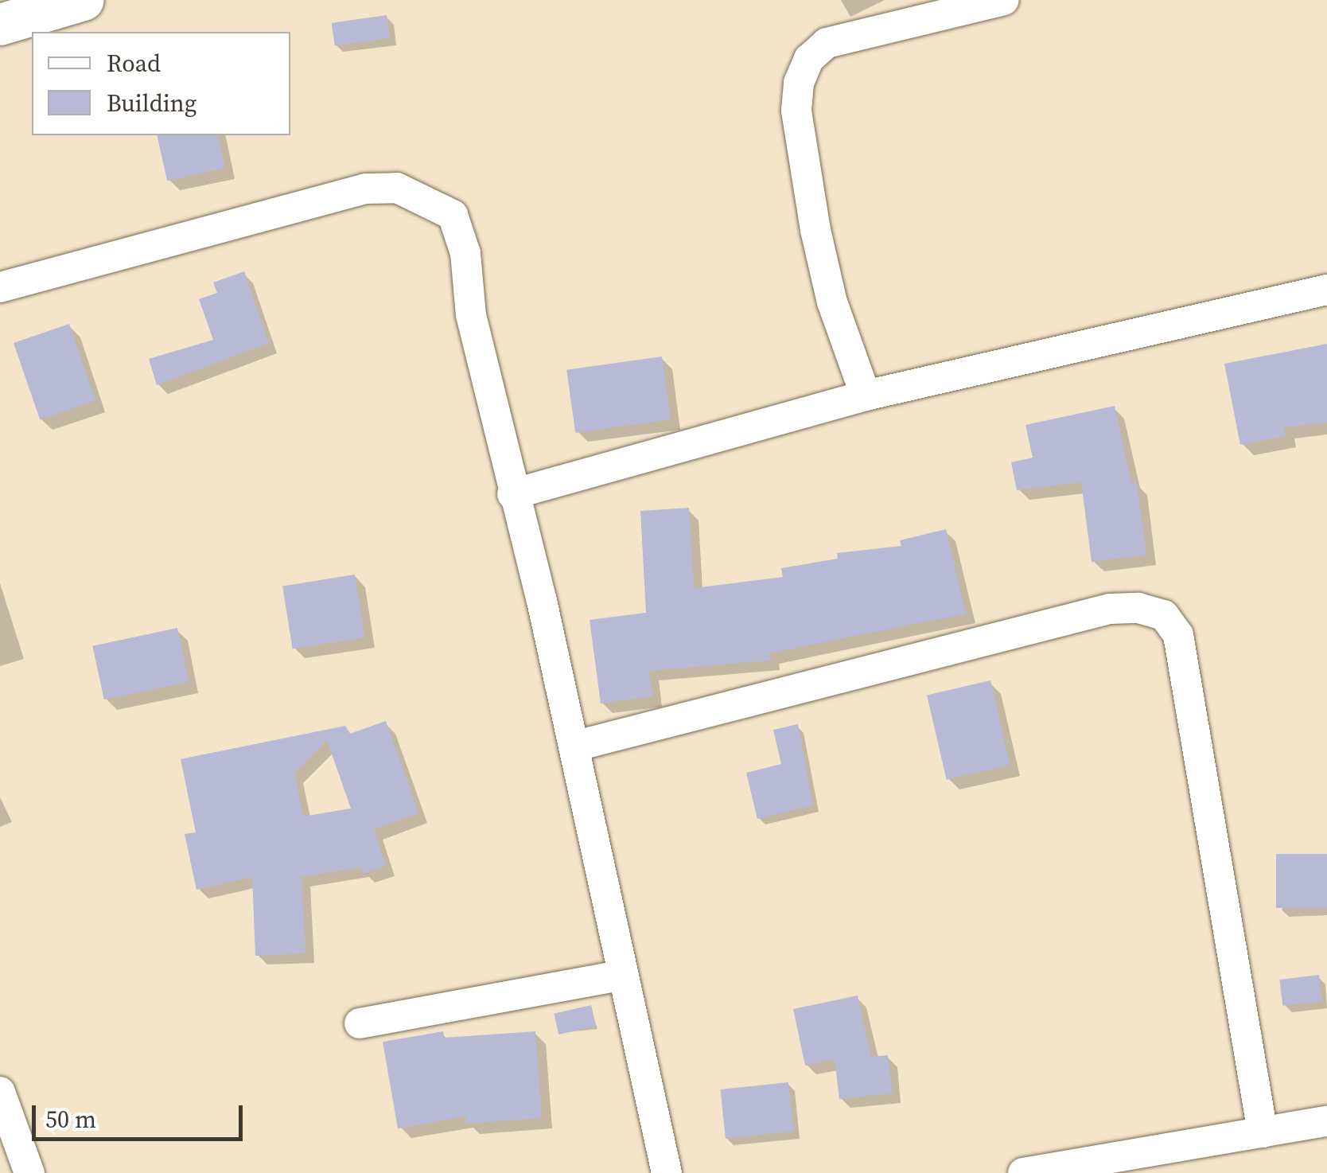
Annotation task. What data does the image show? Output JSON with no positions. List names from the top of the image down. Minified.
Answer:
{"legend":["Road","Building"],"scale_bar":"50 m"}
